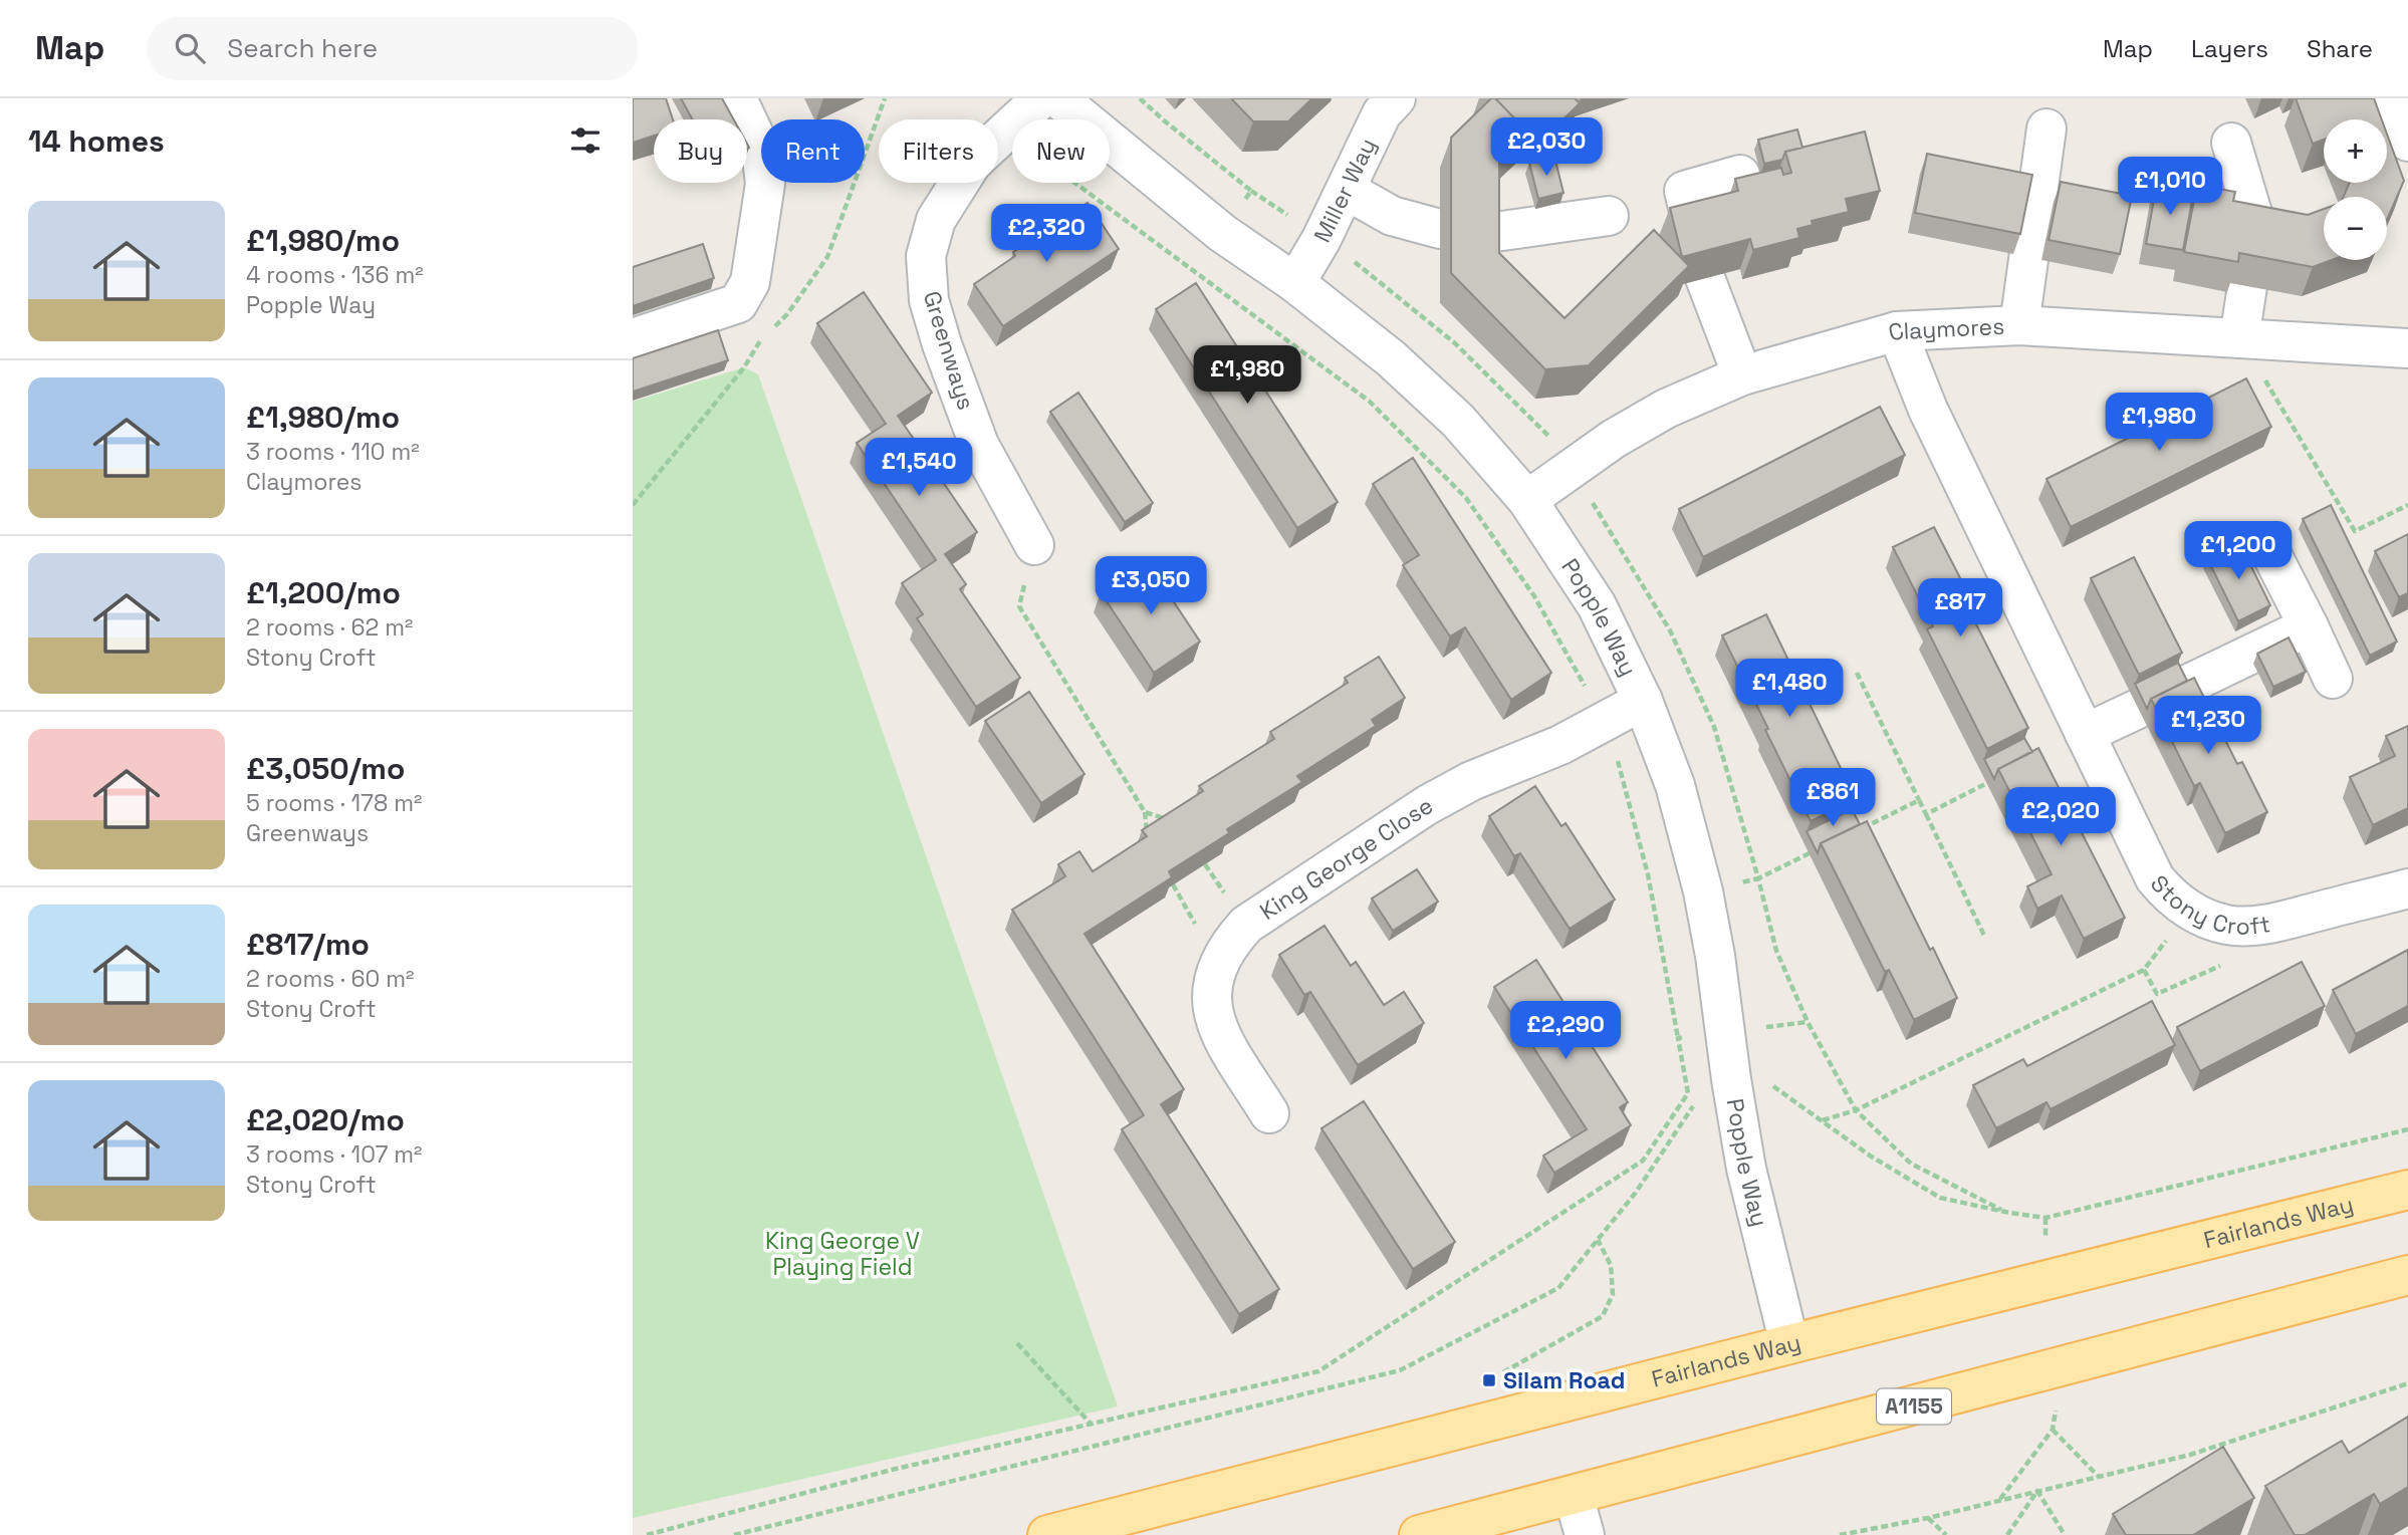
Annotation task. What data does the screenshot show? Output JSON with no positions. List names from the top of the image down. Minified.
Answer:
{"streets":{"main road":["Fairlands Way","A1155"],"street":["Miller Way","Claymores","Greenways","Popple Way","King George Close","Stony Croft"]},"crossings":[["Miller Way","Popple Way"],["Claymores","Popple Way"],["Claymores","Stony Croft"],["Popple Way","King George Close"],["Popple Way","Fairlands Way"]],"parks":["King George V Playing Field"],"places":{"transit":["Silam Road"]},"page":{"header":"Map","search":"Search here","nav":["Map","Layers","Share"],"heading":"14 homes","price":["£2,030","£1,010","£2,320","£1,980","£1,980","£1,540","£1,200","£3,050","£817","£1,480","£1,230","£861","£2,020","£2,290"],"map_buttons":["+","−"],"chip":["Buy","Rent","Filters","New"],"list":[{"name":"£1,980/mo","note":"4 rooms · 136 m² · Popple Way"},{"name":"£1,980/mo","note":"3 rooms · 110 m² · Claymores"},{"name":"£1,200/mo","note":"2 rooms · 62 m² · Stony Croft"},{"name":"£3,050/mo","note":"5 rooms · 178 m² · Greenways"},{"name":"£817/mo","note":"2 rooms · 60 m² · Stony Croft"},{"name":"£2,020/mo","note":"3 rooms · 107 m² · Stony Croft"}]}}
